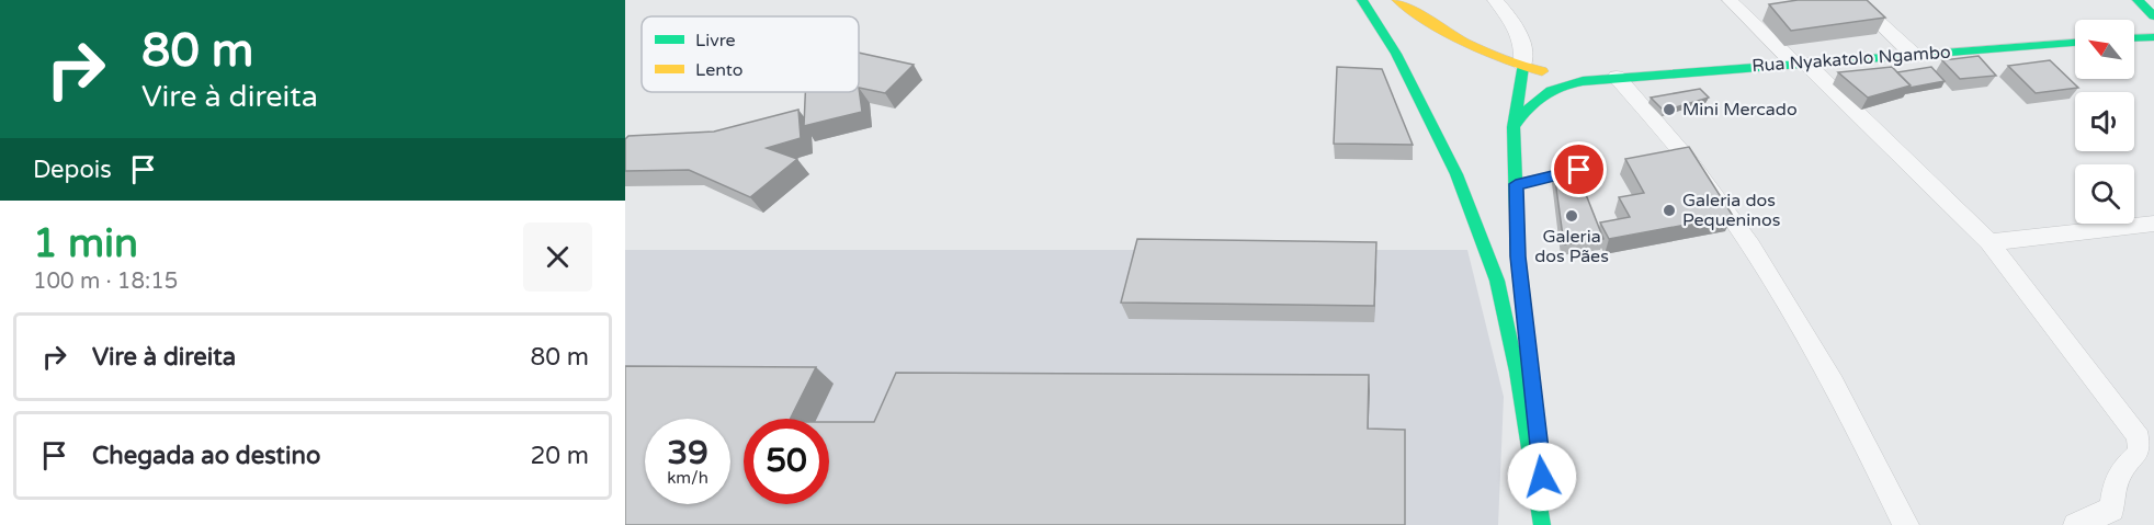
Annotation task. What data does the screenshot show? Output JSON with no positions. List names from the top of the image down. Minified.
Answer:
{"streets":{"main road":["Rua Nyakatolo Ngambo"]},"places":["Mini Mercado","Galeria dos Pequeninos","Galeria dos Pães"],"legend":["Livre","Lento"],"north":"top left","page":{"turn":["80 m","Vire à direita"],"then":"Depois","heading":["1 min","100 m · 18:15"],"list":[{"name":"Vire à direita","value":"80 m"},{"name":"Chegada ao destino","value":"20 m"}],"speed":"39 km/h","limit":"50"}}
